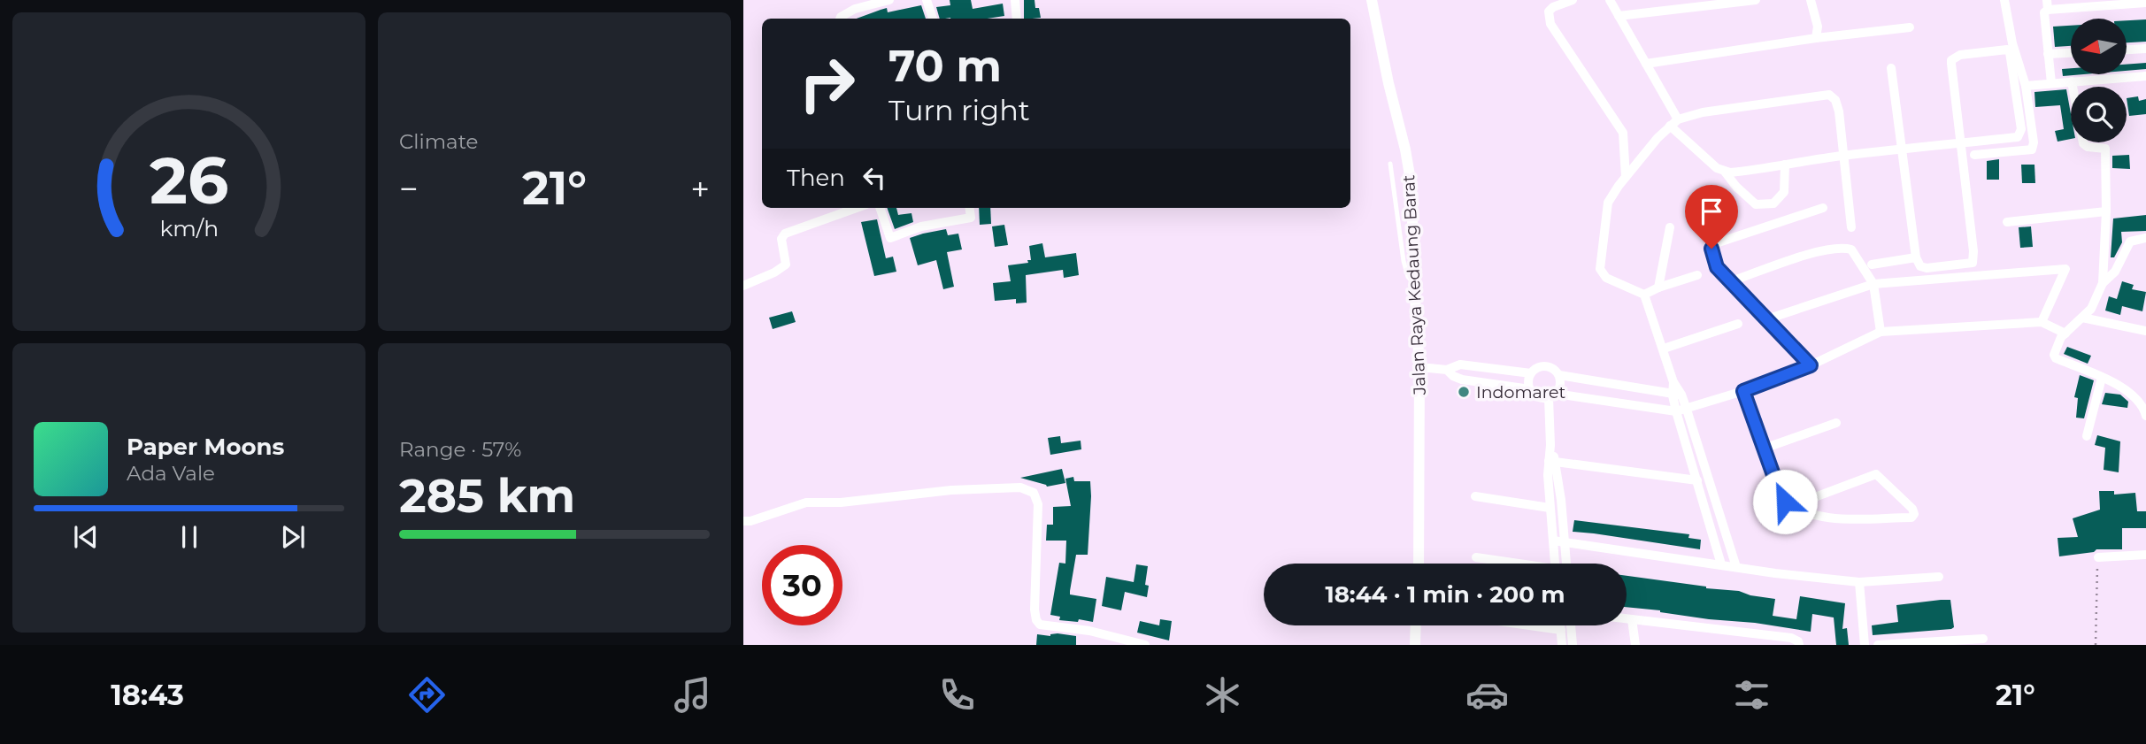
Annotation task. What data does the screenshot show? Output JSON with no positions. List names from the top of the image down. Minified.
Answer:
{"streets":{"street":["Jalan Raya Kedaung Barat"]},"places":["Indomaret"],"north":"left","page":{"tile":["Climate",["Range · 57%","285 km"]],"turn":["70 m","Turn right"],"then":"Then","heat":["−","21°","+"],"song":["Paper Moons","Ada Vale"],"limit":"30","trip":"18:44 · 1 min · 200 m","tabs":["18:43","21°"],"gauge":["26","km/h"]}}
